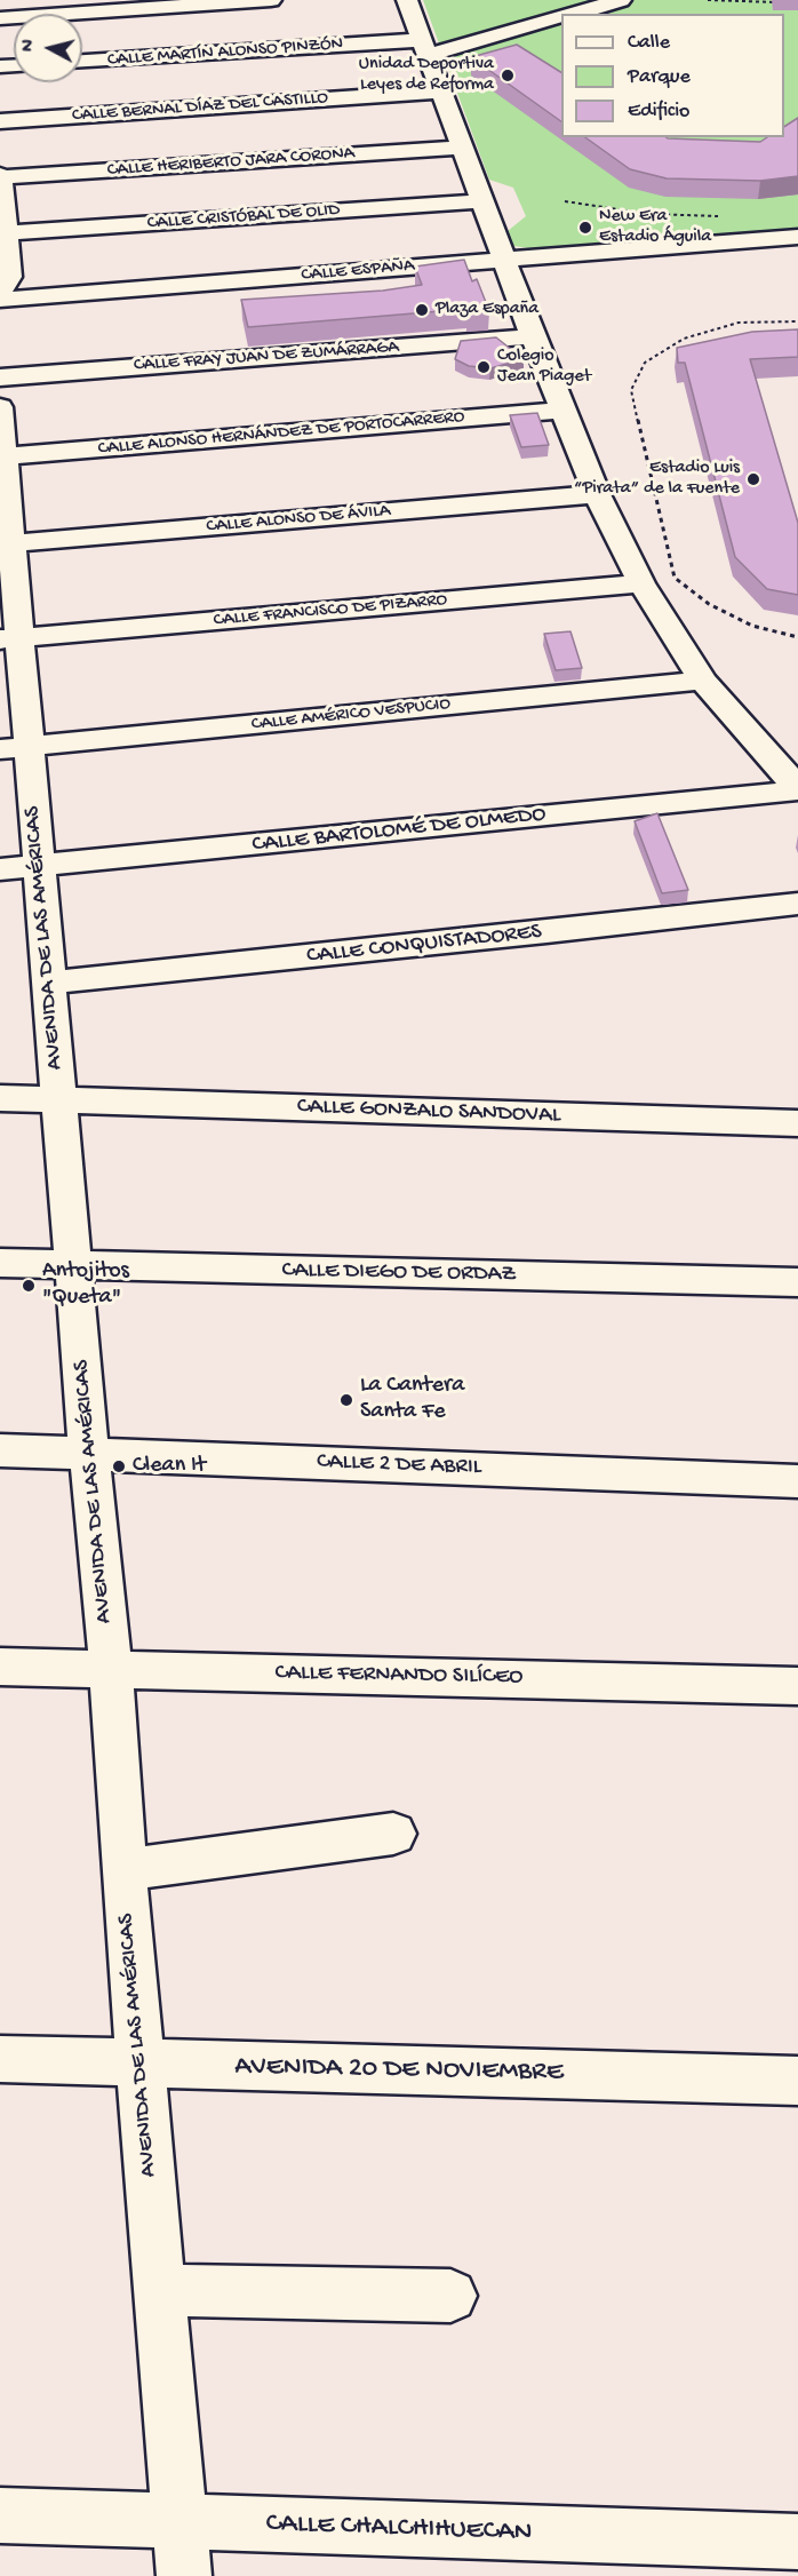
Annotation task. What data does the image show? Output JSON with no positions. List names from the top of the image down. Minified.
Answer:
{"streets":{"street":["CALLE MARTÍN ALONSO PINZÓN","CALLE BERNAL DÍAZ DEL CASTILLO","CALLE HERIBERTO JARA CORONA","CALLE CRISTÓBAL DE OLID","CALLE ESPAÑA","CALLE FRAY JUAN DE ZUMÁRRAGA","CALLE ALONSO HERNÁNDEZ DE PORTOCARRERO","CALLE ALONSO DE ÁVILA","CALLE FRANCISCO DE PIZARRO","CALLE AMÉRICO VESPUCIO","CALLE BARTOLOMÉ DE OLMEDO","AVENIDA DE LAS AMÉRICAS","CALLE CONQUISTADORES","CALLE GONZALO SANDOVAL","CALLE DIEGO DE ORDAZ","CALLE 2 DE ABRIL","CALLE FERNANDO SILÍCEO","AVENIDA 20 DE NOVIEMBRE","CALLE CHALCHIHUECAN"]},"crossings":[["CALLE ALONSO HERNÁNDEZ DE PORTOCARRERO","AVENIDA DE LAS AMÉRICAS"],["CALLE ALONSO DE ÁVILA","AVENIDA DE LAS AMÉRICAS"],["CALLE FRANCISCO DE PIZARRO","AVENIDA DE LAS AMÉRICAS"],["CALLE AMÉRICO VESPUCIO","AVENIDA DE LAS AMÉRICAS"],["CALLE BARTOLOMÉ DE OLMEDO","AVENIDA DE LAS AMÉRICAS"],["AVENIDA DE LAS AMÉRICAS","CALLE CONQUISTADORES"],["AVENIDA DE LAS AMÉRICAS","CALLE GONZALO SANDOVAL"],["AVENIDA DE LAS AMÉRICAS","CALLE DIEGO DE ORDAZ"],["AVENIDA DE LAS AMÉRICAS","CALLE 2 DE ABRIL"],["AVENIDA DE LAS AMÉRICAS","CALLE FERNANDO SILÍCEO"],["AVENIDA DE LAS AMÉRICAS","AVENIDA 20 DE NOVIEMBRE"],["AVENIDA DE LAS AMÉRICAS","CALLE CHALCHIHUECAN"]],"places":["Unidad Deportiva Leyes de Reforma","New Era Estadio Águila","Plaza España","Colegio Jean Piaget","Estadio Luis “Pirata” de la Fuente","Antojitos \"Queta\"","La Cantera Santa Fe","Clean It"],"legend":["Calle","Parque","Edificio"],"north":"left"}
